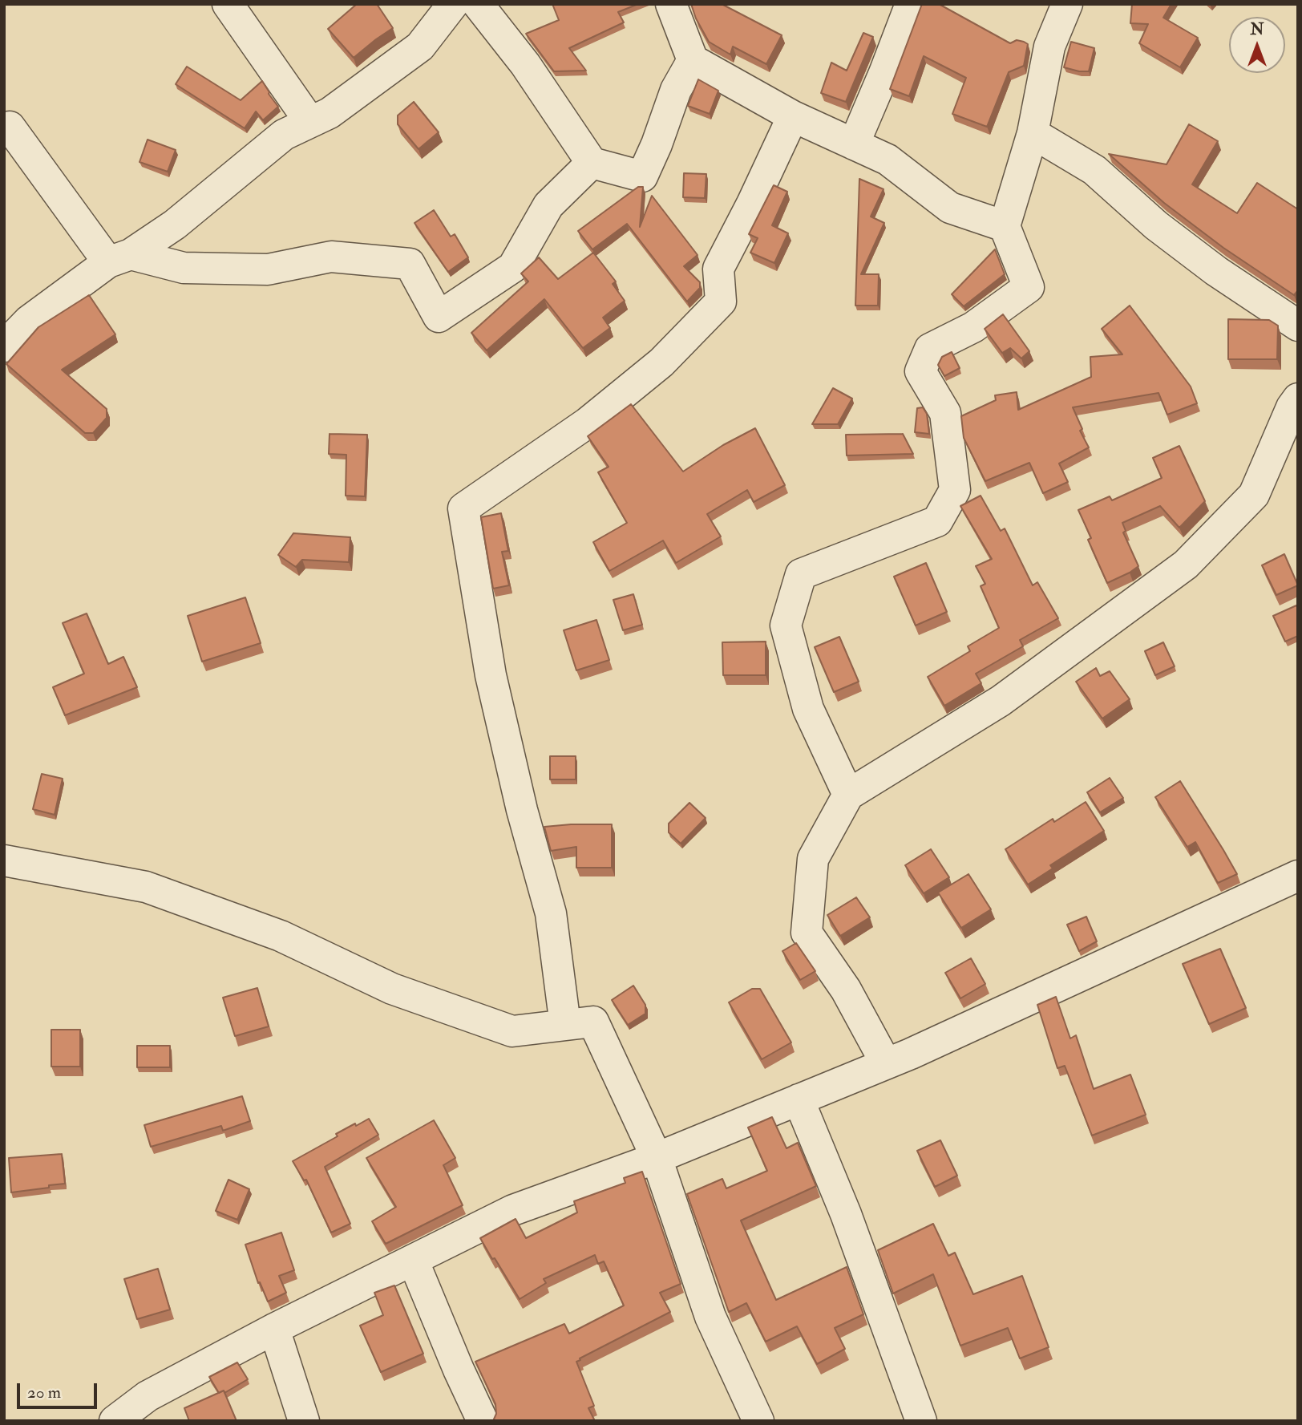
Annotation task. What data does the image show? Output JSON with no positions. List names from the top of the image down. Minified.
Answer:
{"scale_bar":"20 m","north":"top"}
